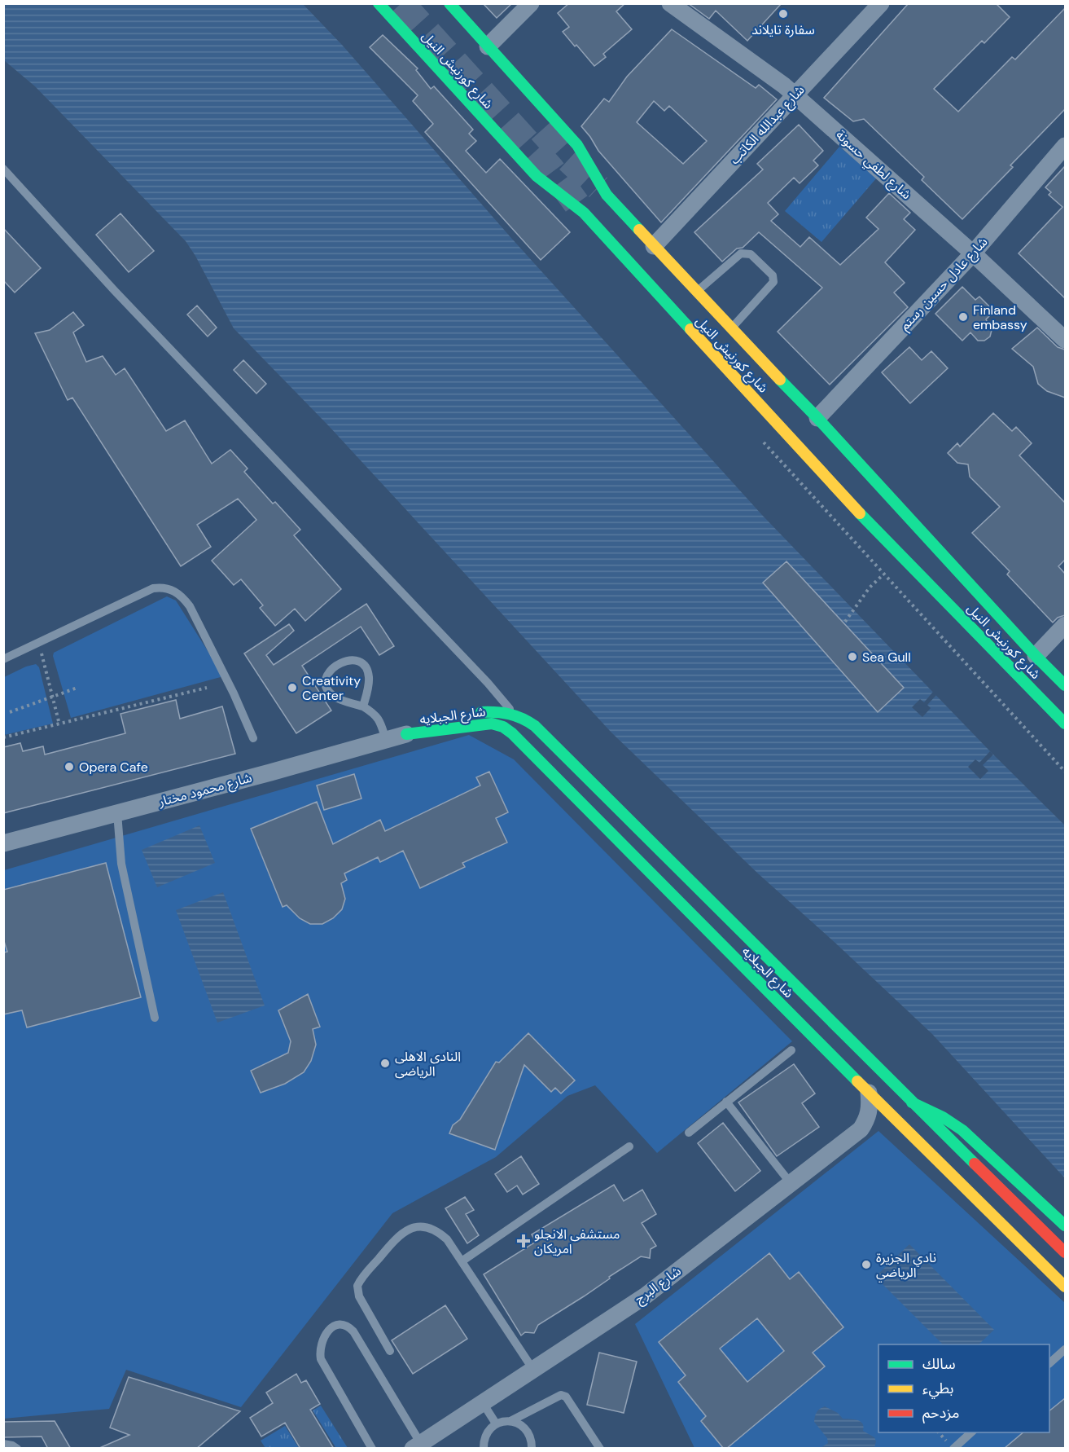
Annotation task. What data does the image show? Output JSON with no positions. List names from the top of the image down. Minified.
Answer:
{"streets":{"main road":["شارع كورنيش النيل","شارع الجبلايه"],"street":["شارع عبدالله الكاتب","شارع لطفي حسونة","شارع عادل حسين رستم","شارع محمود مختار","شارع البرج"]},"crossings":[["شارع كورنيش النيل","شارع عبدالله الكاتب"],["شارع كورنيش النيل","شارع عادل حسين رستم"],["شارع عبدالله الكاتب","شارع لطفي حسونة"],["شارع لطفي حسونة","شارع عادل حسين رستم"],["شارع الجبلايه","شارع محمود مختار"],["شارع الجبلايه","شارع البرج"]],"places":{"other":["سفارة تايلاند","Finland embassy","Sea Gull","Creativity Center","Opera Cafe","النادى الاهلى الرياضى","نادي الجزيرة الرياضي"],"health":["مستشفى الانجلو امريكان"]},"legend":["سالك","بطيء","مزدحم"]}
